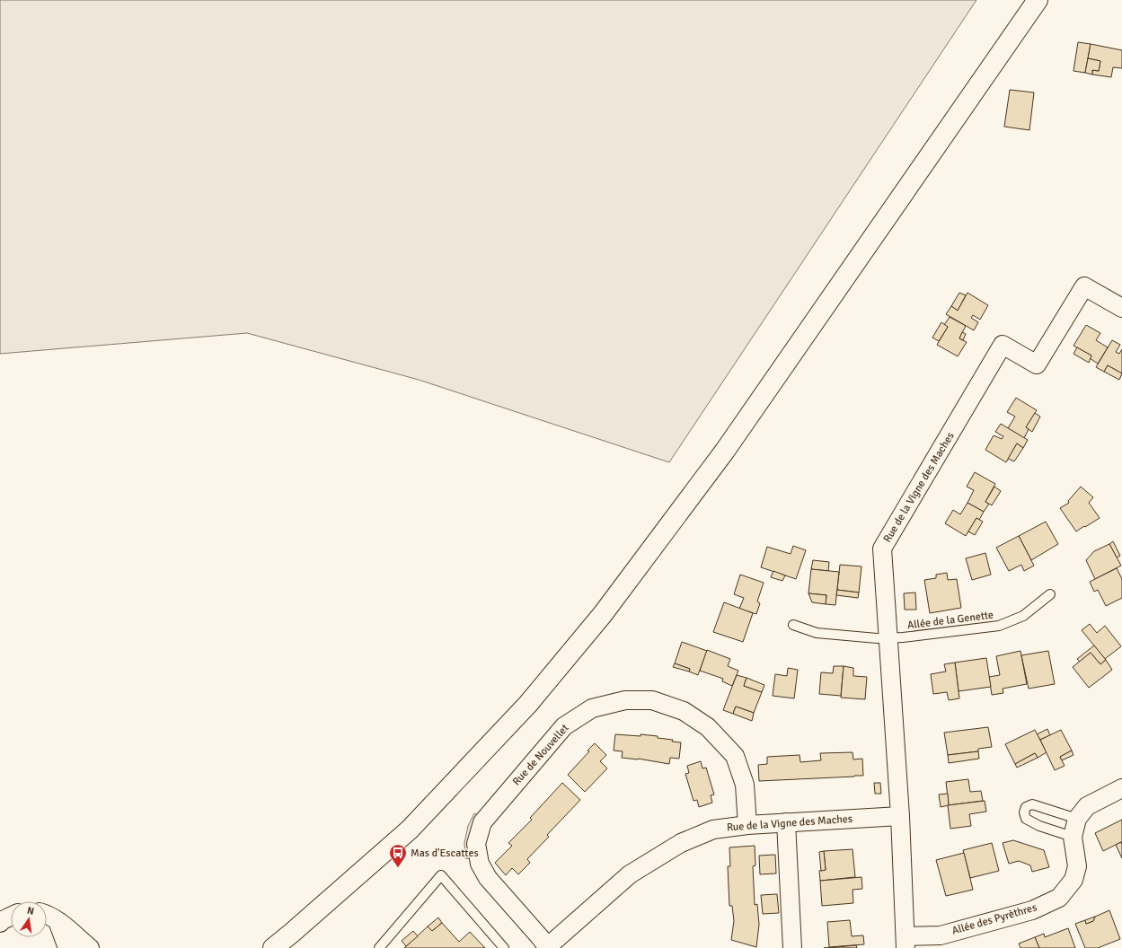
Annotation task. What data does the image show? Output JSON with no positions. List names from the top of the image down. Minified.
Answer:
{"streets":{"street":["Rue de la Vigne des Maches","Rue de Nouvellet","Allée des Pyrèthres"],"lane":["Allée de la Genette"]},"crossings":[["Rue de la Vigne des Maches","Allée de la Genette"],["Rue de la Vigne des Maches","Rue de Nouvellet"],["Rue de la Vigne des Maches","Allée des Pyrèthres"]],"places":{"bus stop":["Mas d'Escattes"]},"north":"top"}
